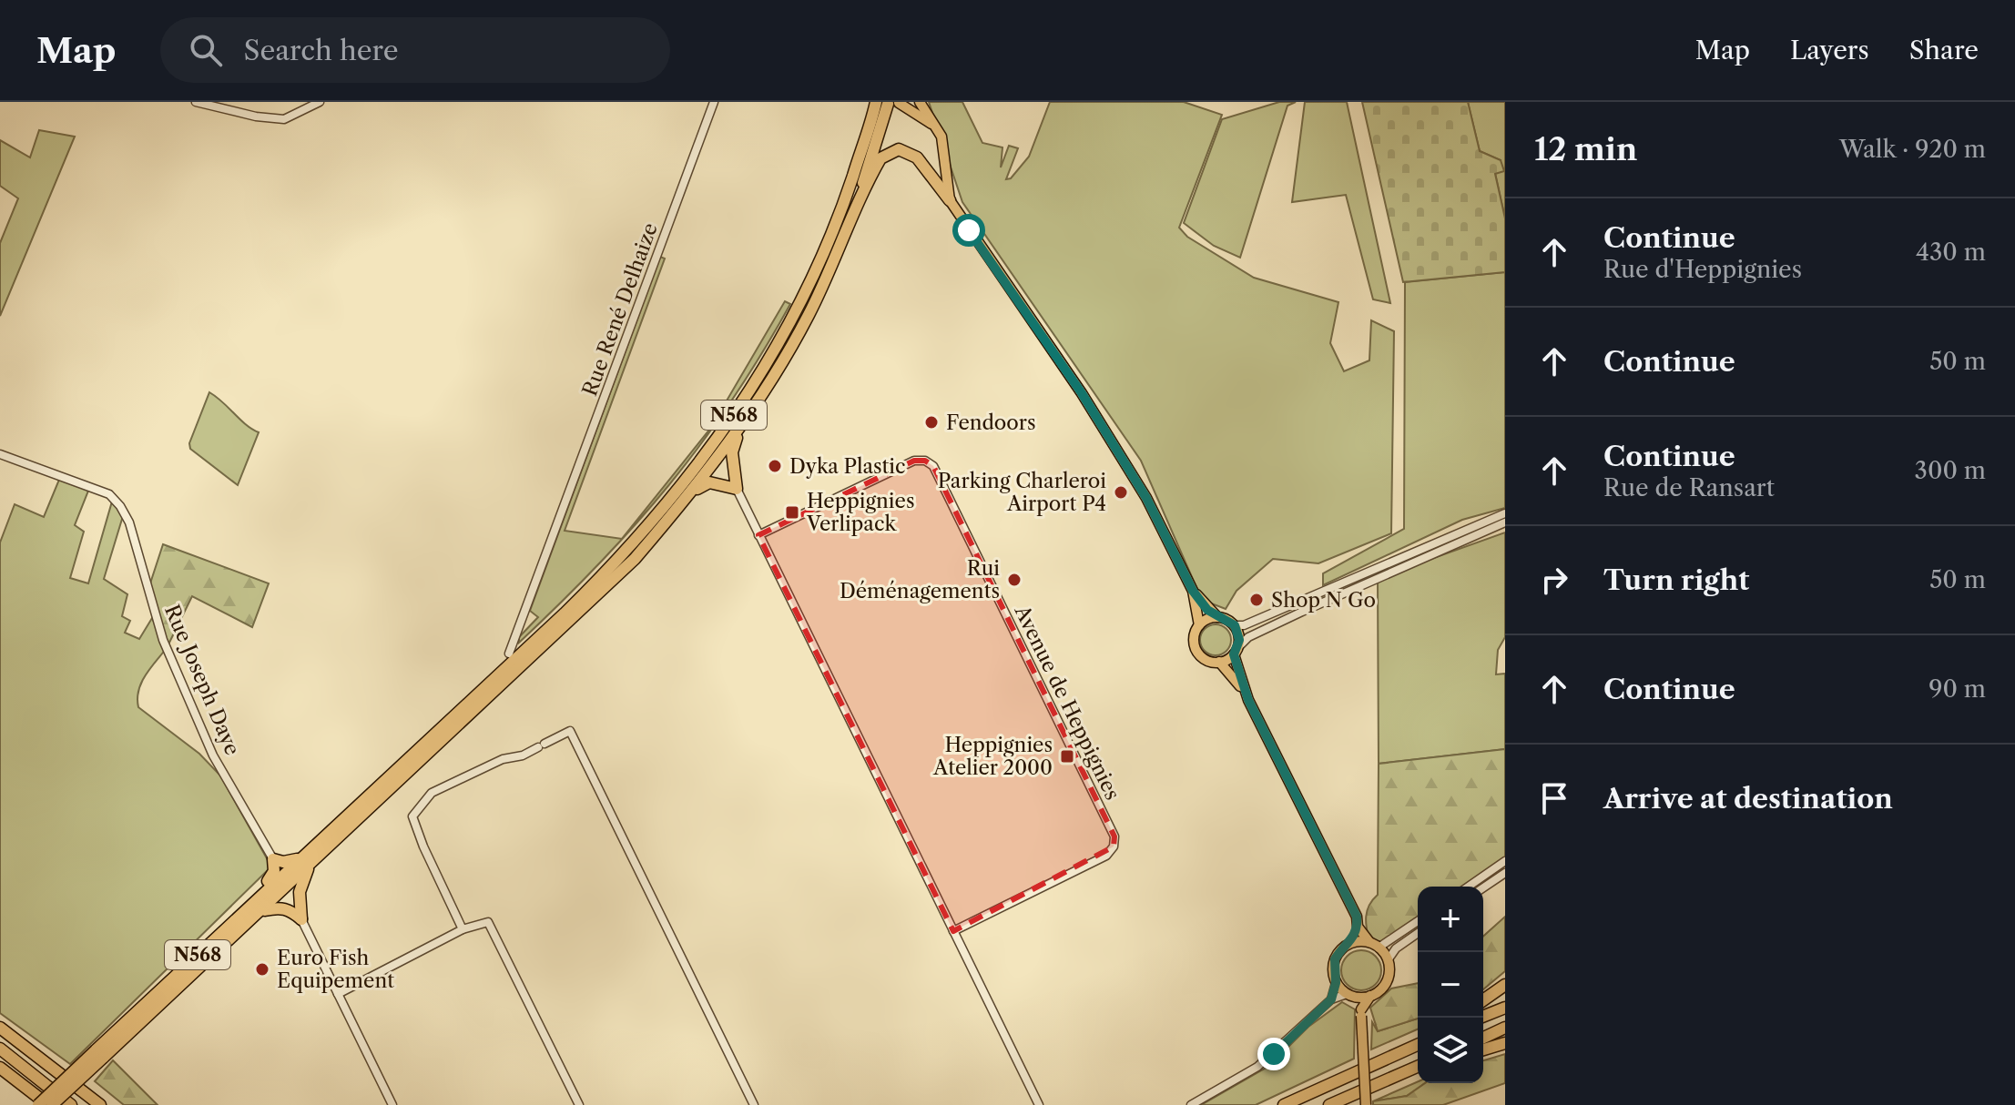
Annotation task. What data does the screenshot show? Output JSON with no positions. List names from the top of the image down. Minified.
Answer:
{"streets":{"highway":["N568"],"street":["Rue René Delhaize","Rue Joseph Daye","Avenue de Heppignies"]},"places":{"other":["Fendoors","Dyka Plastic","Parking Charleroi Airport P4","Rui Déménagements","Shop N Go","Euro Fish Equipement"],"transit":["Heppignies Verlipack","Heppignies Atelier 2000"]},"page":{"header":"Map","search":"Search here","nav":["Map","Layers","Share"],"heading":["12 min","Walk · 920 m"],"list":[["Continue","Rue d'Heppignies","430 m"],["Continue","50 m"],["Continue","Rue de Ransart","300 m"],["Turn right","50 m"],["Continue","90 m"],"Arrive at destination"],"map_buttons":["+","−"]}}
